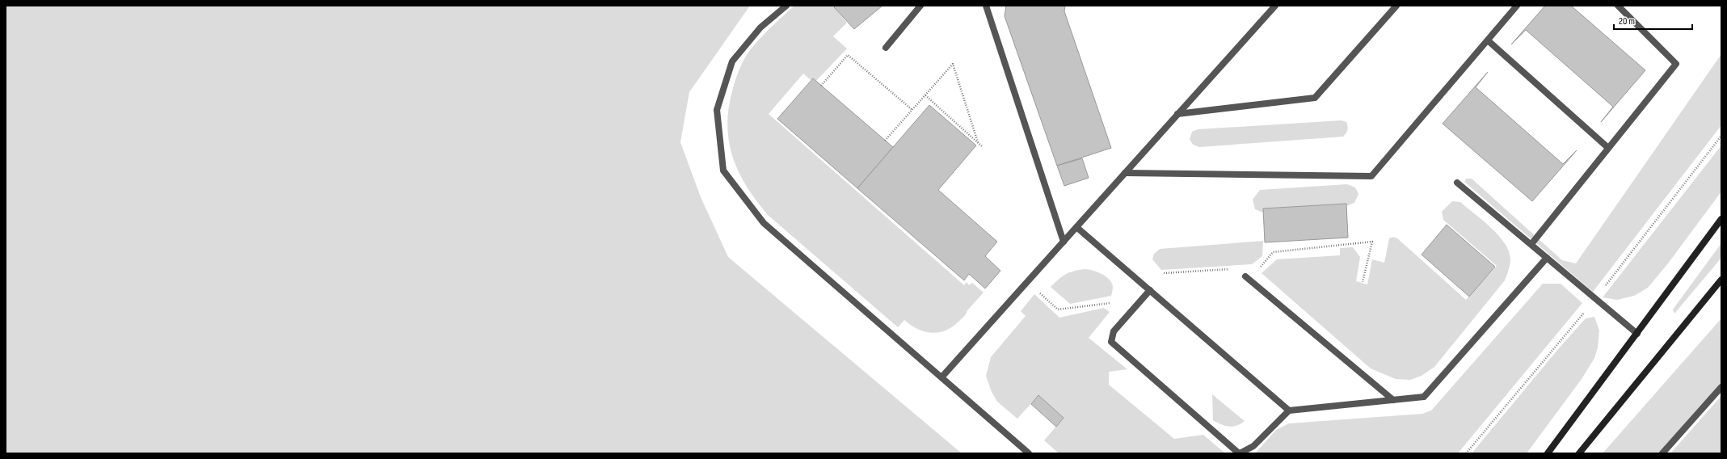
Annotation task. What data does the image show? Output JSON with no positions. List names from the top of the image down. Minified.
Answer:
{"scale_bar":"20 m"}
